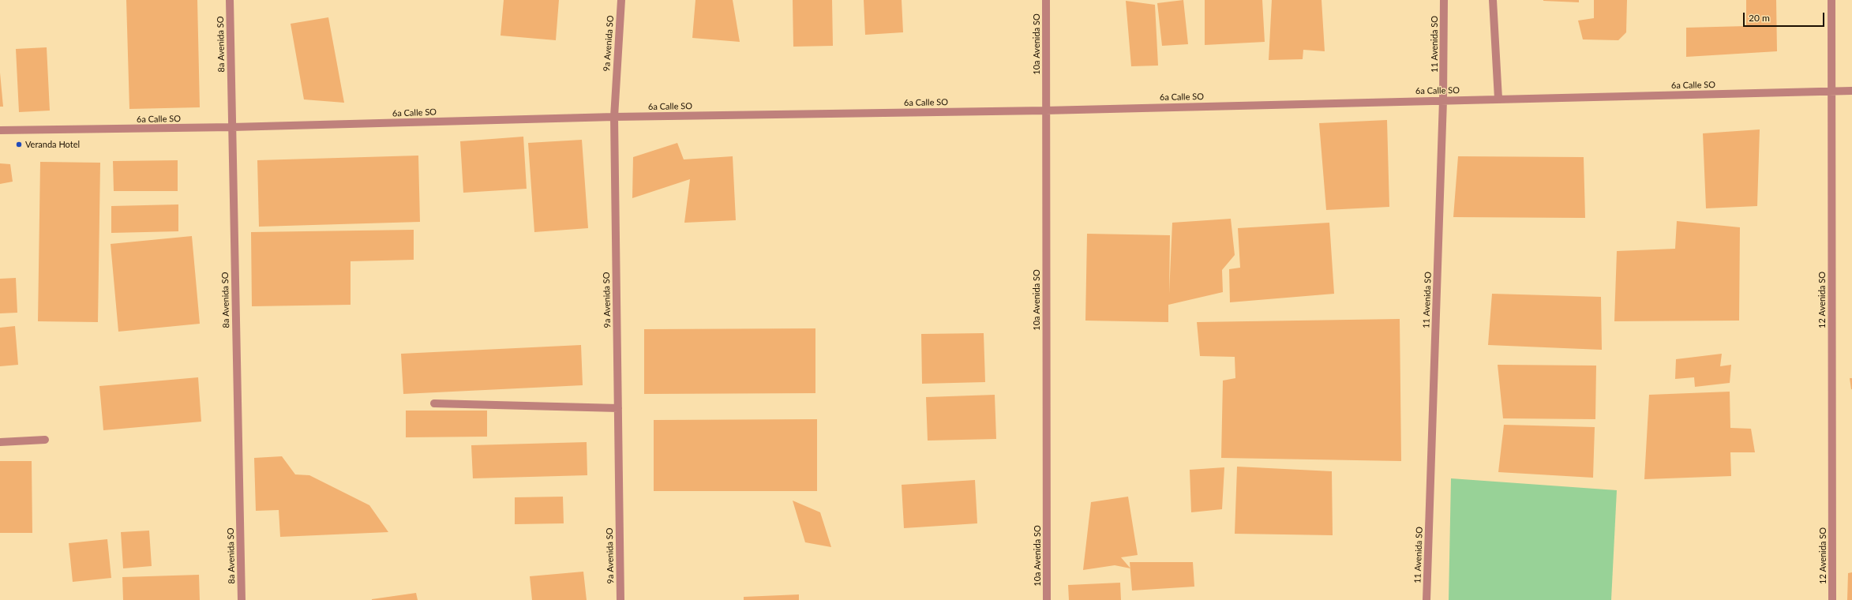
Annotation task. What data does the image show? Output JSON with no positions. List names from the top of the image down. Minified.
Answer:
{"streets":{"street":["9a Avenida SO","8a Avenida SO","10a Avenida SO","11 Avenida SO","6a Calle SO","12 Avenida SO"]},"crossings":[["9a Avenida SO","6a Calle SO"],["8a Avenida SO","6a Calle SO"],["10a Avenida SO","6a Calle SO"],["11 Avenida SO","6a Calle SO"],["6a Calle SO","12 Avenida SO"]],"places":["Veranda Hotel"],"scale_bar":"20 m"}
